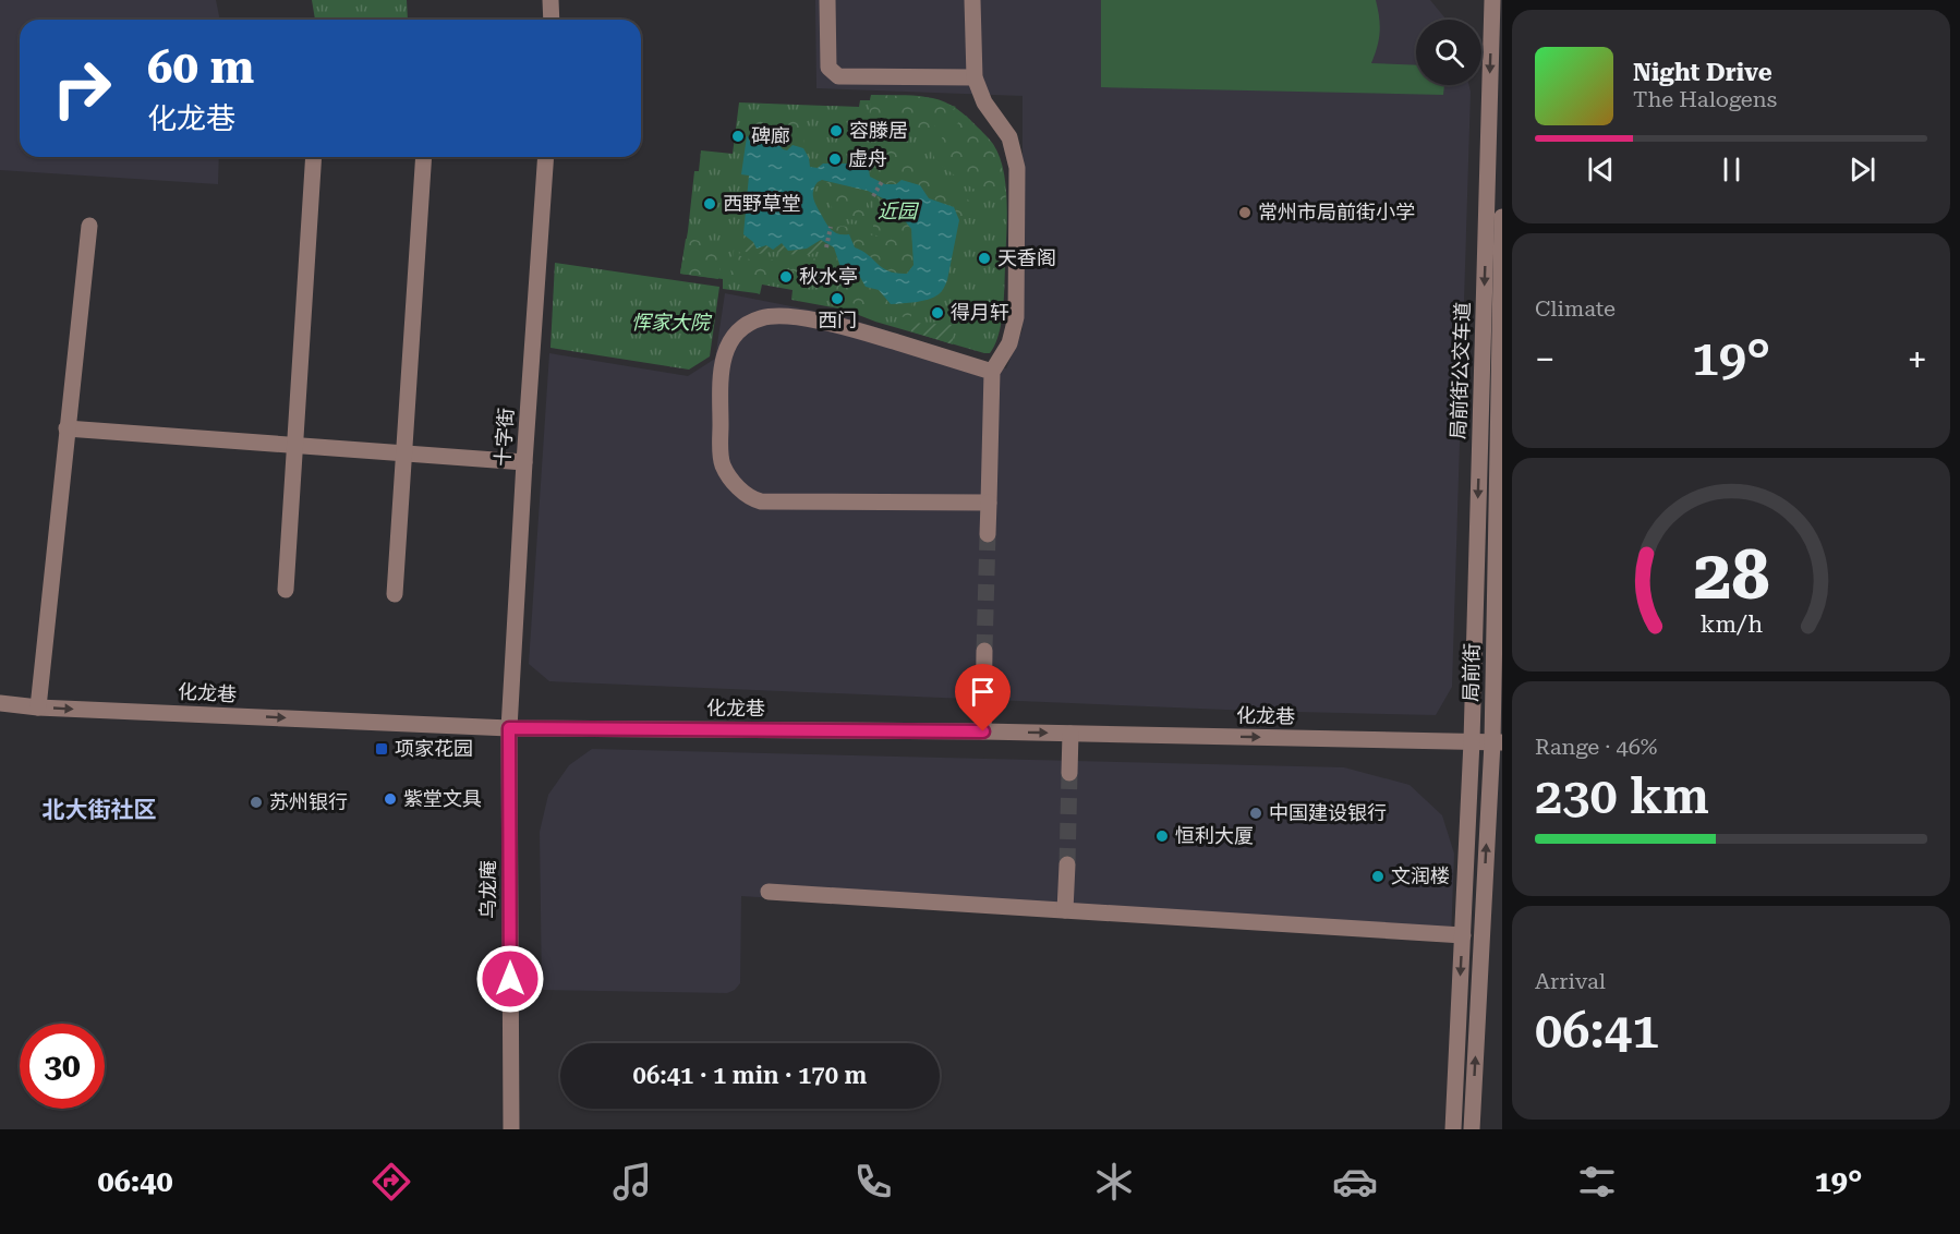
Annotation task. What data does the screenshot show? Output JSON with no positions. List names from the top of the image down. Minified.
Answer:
{"streets":{"street":["局前街公交车道","十字街","局前街","化龙巷","乌龙庵"]},"crossings":[["局前街公交车道","化龙巷"],["十字街","化龙巷"],["十字街","乌龙庵"],["局前街","化龙巷"],["化龙巷","乌龙庵"]],"one_way":["局前街公交车道","化龙巷"],"districts":["北大街社区"],"parks":["近园","恽家大院"],"places":{"other":["容滕居","碑廊","虚舟","西野草堂","常州市局前街小学","天香阁","秋水亭","西门","得月轩","紫堂文具","苏州银行","中国建设银行","恒利大厦","文润楼"],"transit":["项家花园"]},"page":{"turn":["60 m","化龙巷"],"song":["Night Drive","The Halogens"],"tile":["Climate",["Range · 46%","230 km"],["Arrival","06:41"]],"heat":["−","19°","+"],"limit":"30","trip":"06:41 · 1 min · 170 m","tabs":["06:40","19°"],"gauge":["28","km/h"]}}
